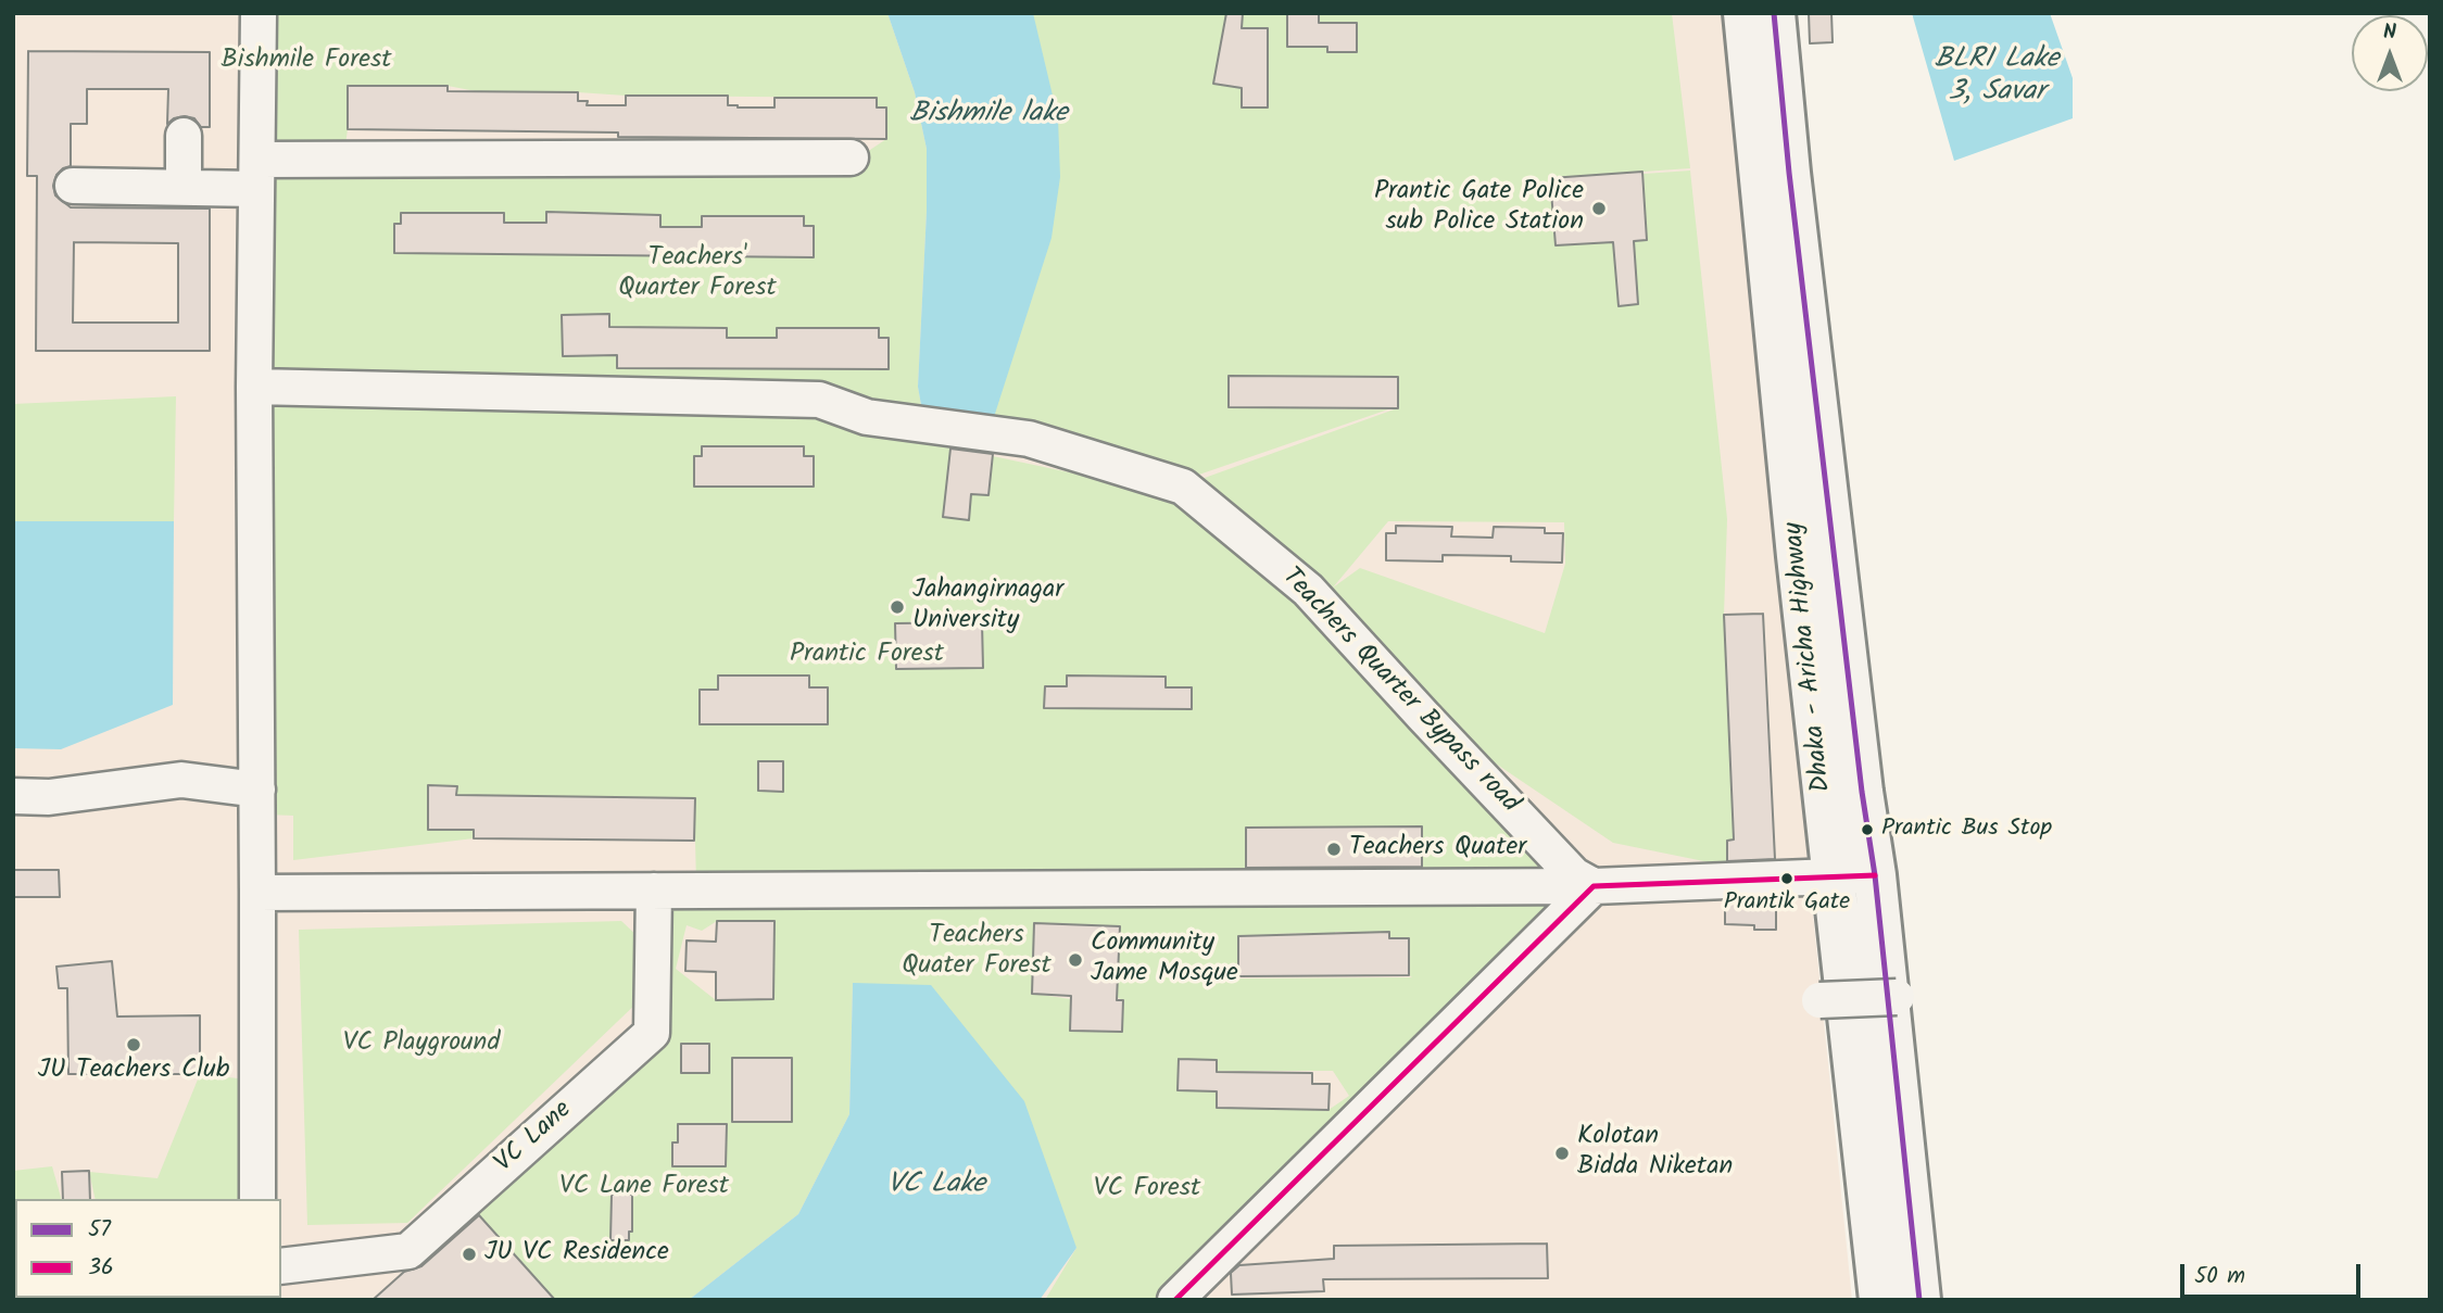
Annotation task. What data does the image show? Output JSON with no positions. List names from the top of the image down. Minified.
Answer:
{"streets":{"highway":["Dhaka - Aricha Highway"],"street":["Teachers Quarter Bypass road","VC Lane"]},"water":["BLRI Lake 3, Savar","Bishmile lake","VC Lake"],"parks":["Bishmile Forest","Teachers' Quarter Forest","Prantic Forest","Teachers Quater Forest","VC Playground","VC Lane Forest","VC Forest"],"places":["Prantic Gate Police sub Police Station","Jahangirnagar University","Prantic Bus Stop","Teachers Quater","Prantik Gate","Community Jame Mosque","JU Teachers Club","Kolotan Bidda Niketan","JU VC Residence"],"lines":["transit line 57","transit line 36"],"legend":["57","36"],"scale_bar":"50 m","north":"top"}
